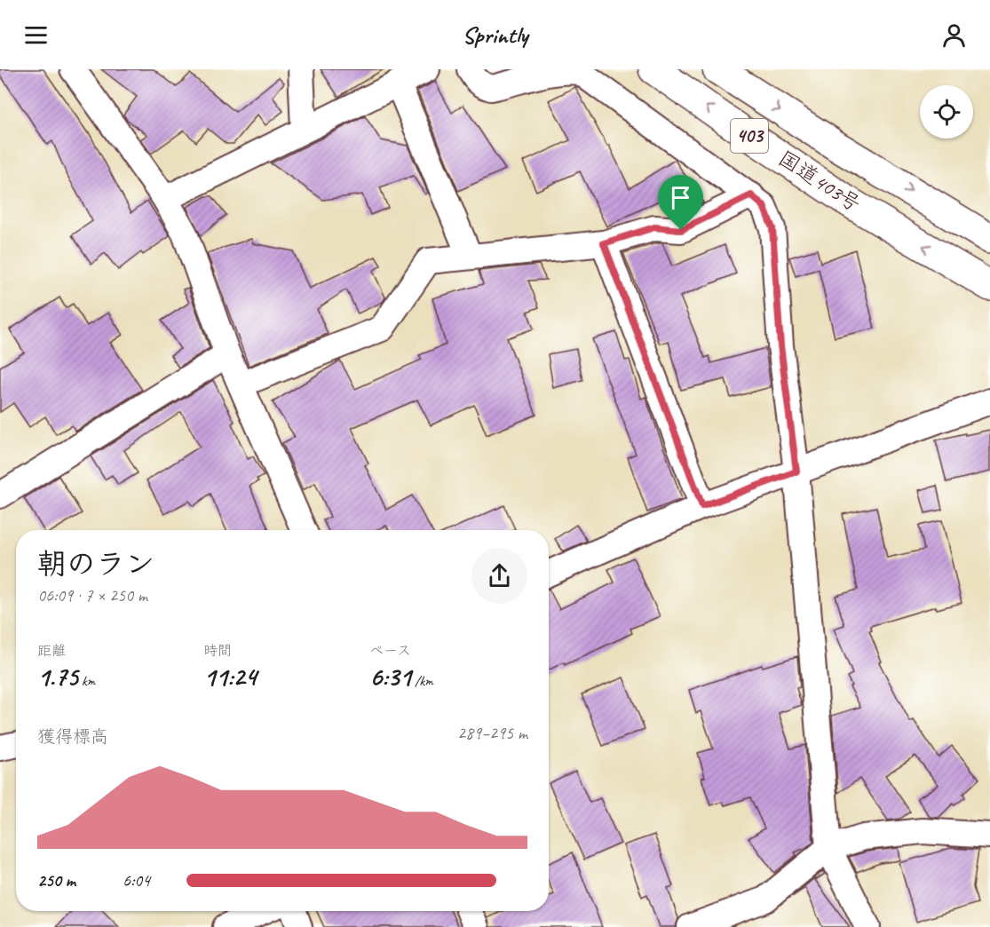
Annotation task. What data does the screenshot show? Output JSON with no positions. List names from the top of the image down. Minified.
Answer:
{"streets":{"highway":["403","国道403号"]},"page":{"header":"Sprintly","heading":["朝のラン","06:09 · 7 × 250 m"],"stats":[["距離","1.75 km"],["時間","11:24"],["ペース","6:31 /km"]],"chart":["獲得標高","289–295 m"],"list":[{"name":"250 m","note":"6:04"}]}}
